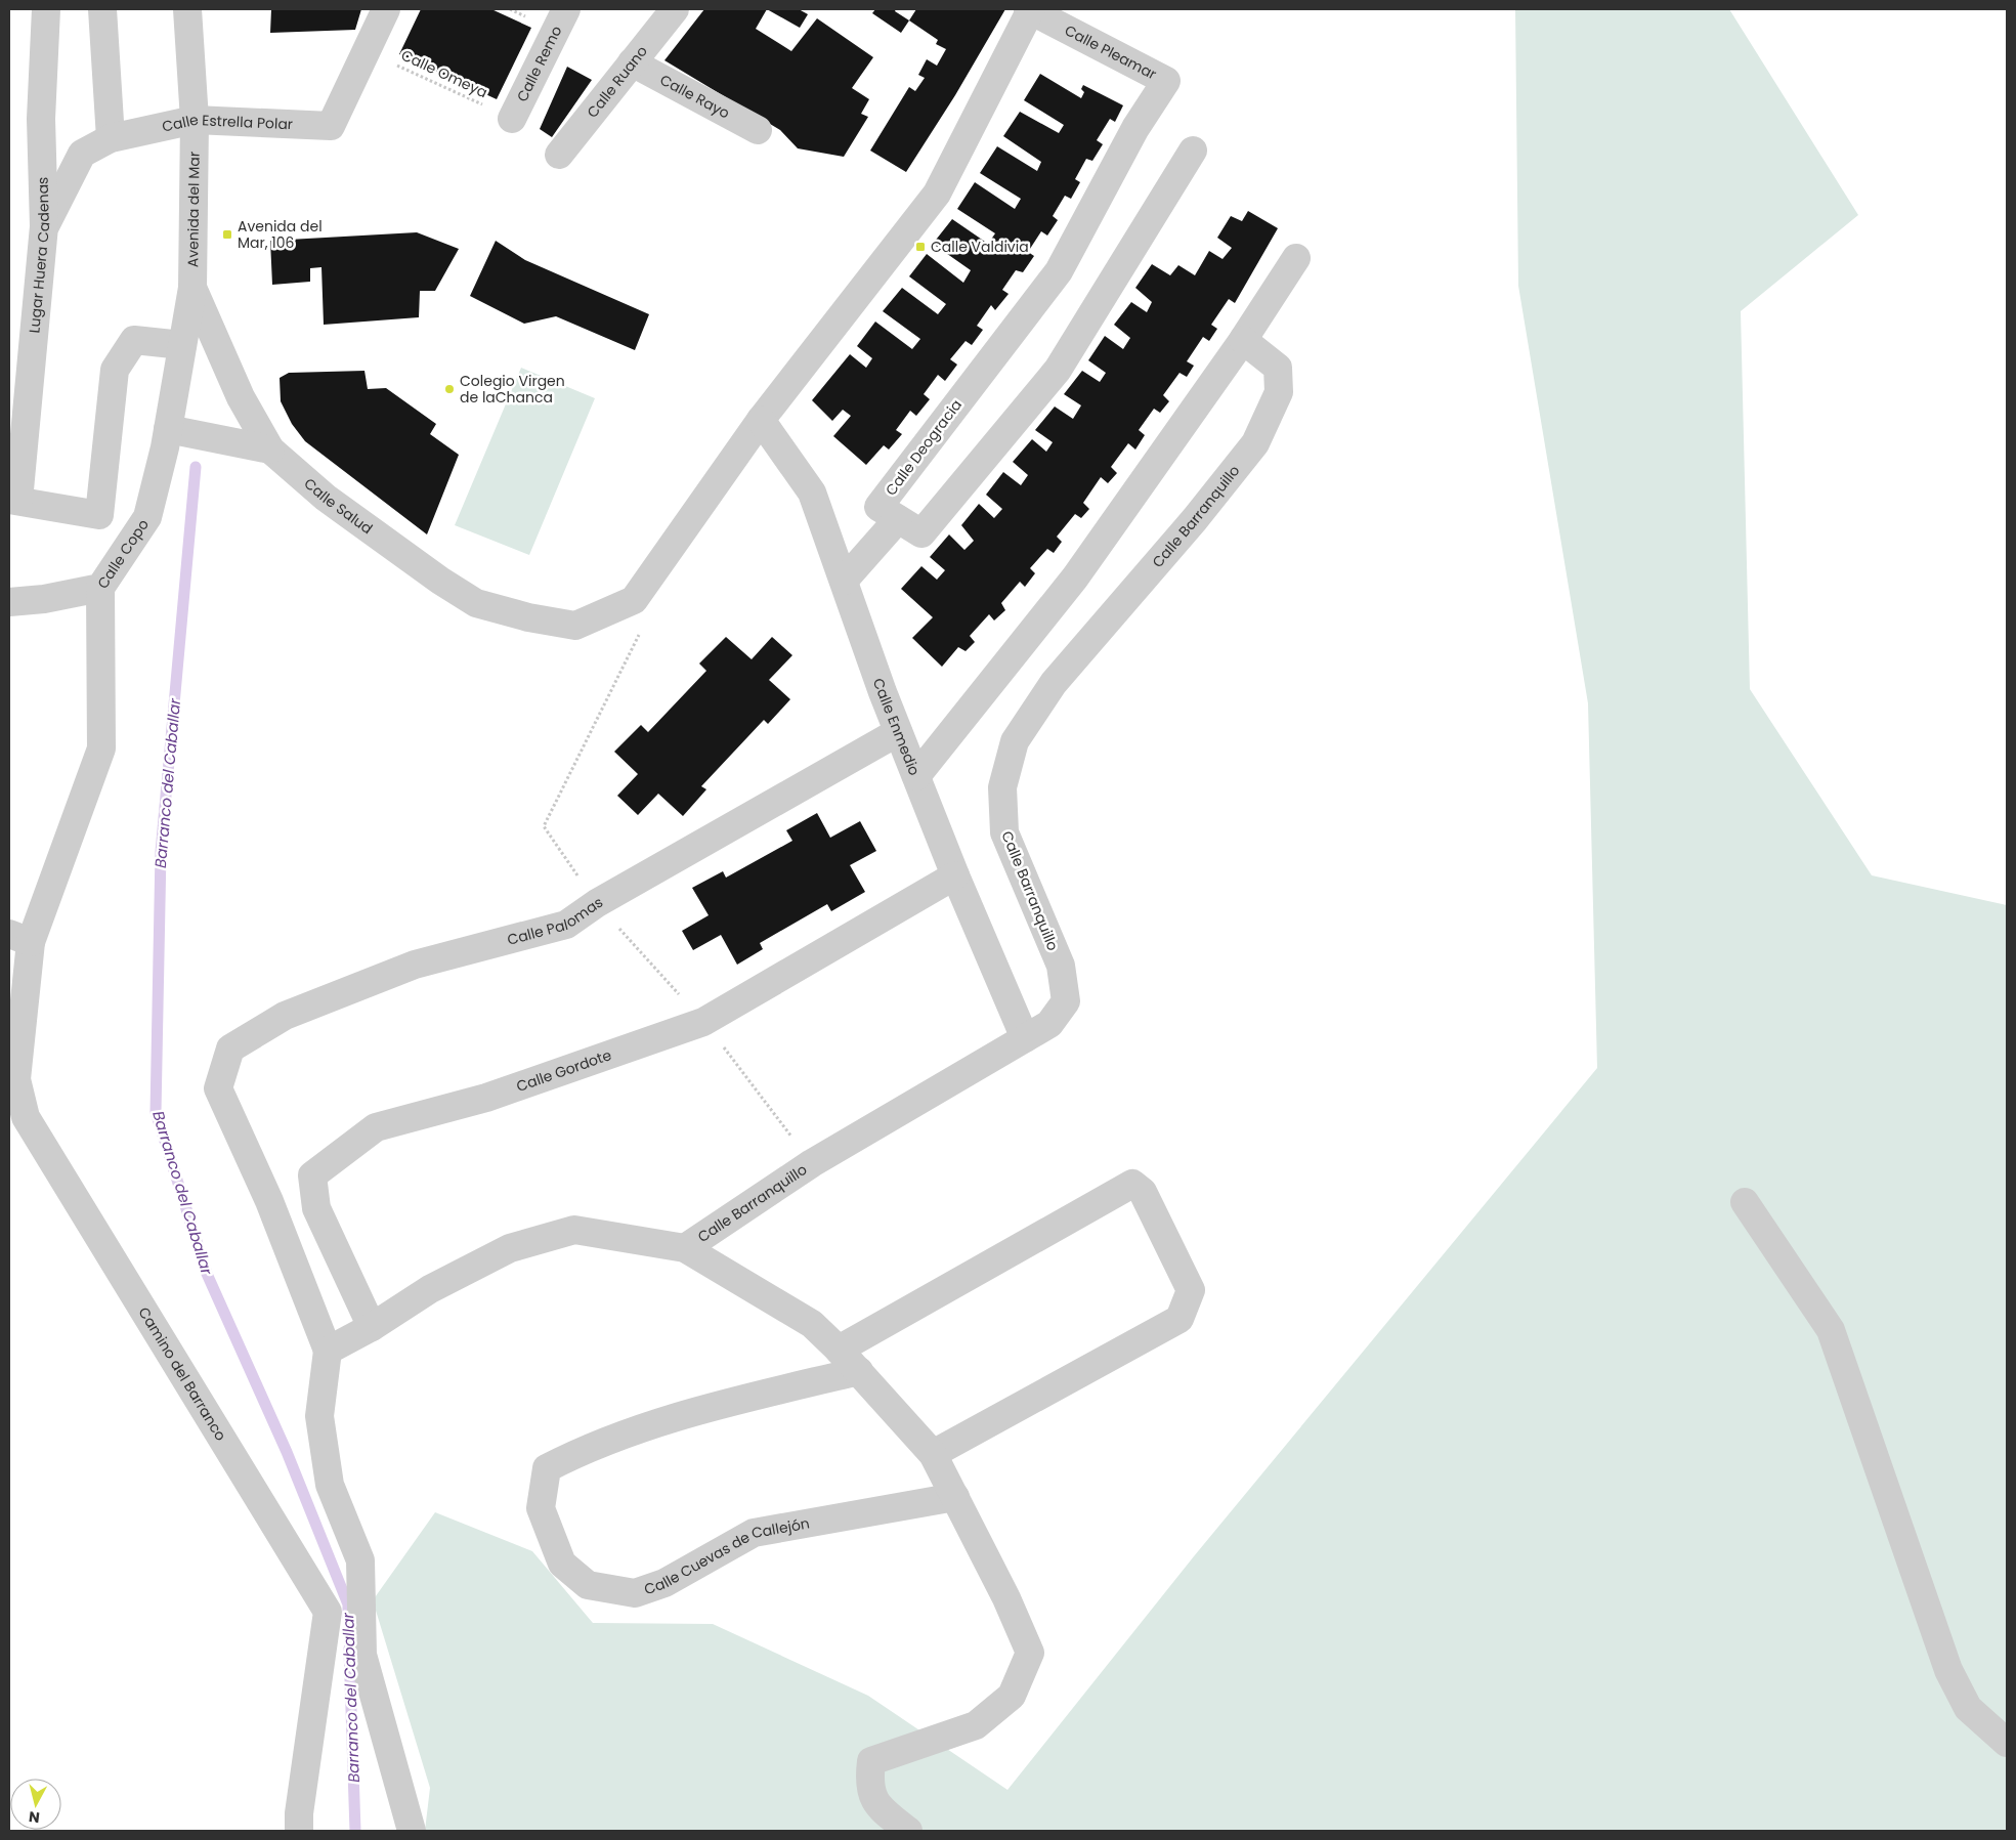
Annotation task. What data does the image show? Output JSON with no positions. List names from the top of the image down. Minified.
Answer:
{"streets":{"street":["Calle Pleamar","Calle Remo","Calle Ruano","Calle Rayo","Calle Estrella Polar","Avenida del Mar","Lugar Huera Cadenas","Calle Deogracia","Calle Salud","Calle Barranquillo","Calle Copo","Calle Enmedio","Calle Palomas","Calle Gordote","Camino del Barranco","Calle Cuevas de Callejón"],"path":["Calle Omeya"]},"crossings":[["Calle Pleamar","Calle Deogracia"],["Calle Remo","Calle Omeya"],["Calle Omeya","Calle Estrella Polar"],["Calle Ruano","Calle Rayo"],["Calle Estrella Polar","Avenida del Mar"],["Calle Estrella Polar","Lugar Huera Cadenas"],["Avenida del Mar","Calle Salud"],["Avenida del Mar","Calle Copo"],["Calle Salud","Calle Copo"],["Calle Salud","Calle Enmedio"],["Calle Barranquillo","Calle Enmedio"],["Calle Copo","Camino del Barranco"],["Calle Enmedio","Calle Palomas"],["Calle Enmedio","Calle Gordote"]],"water":["Barranco del Caballar"],"places":{"transit":["Avenida del Mar, 106","Calle Valdivia"],"other":["Colegio Virgen de laChanca"]},"north":"bottom"}
